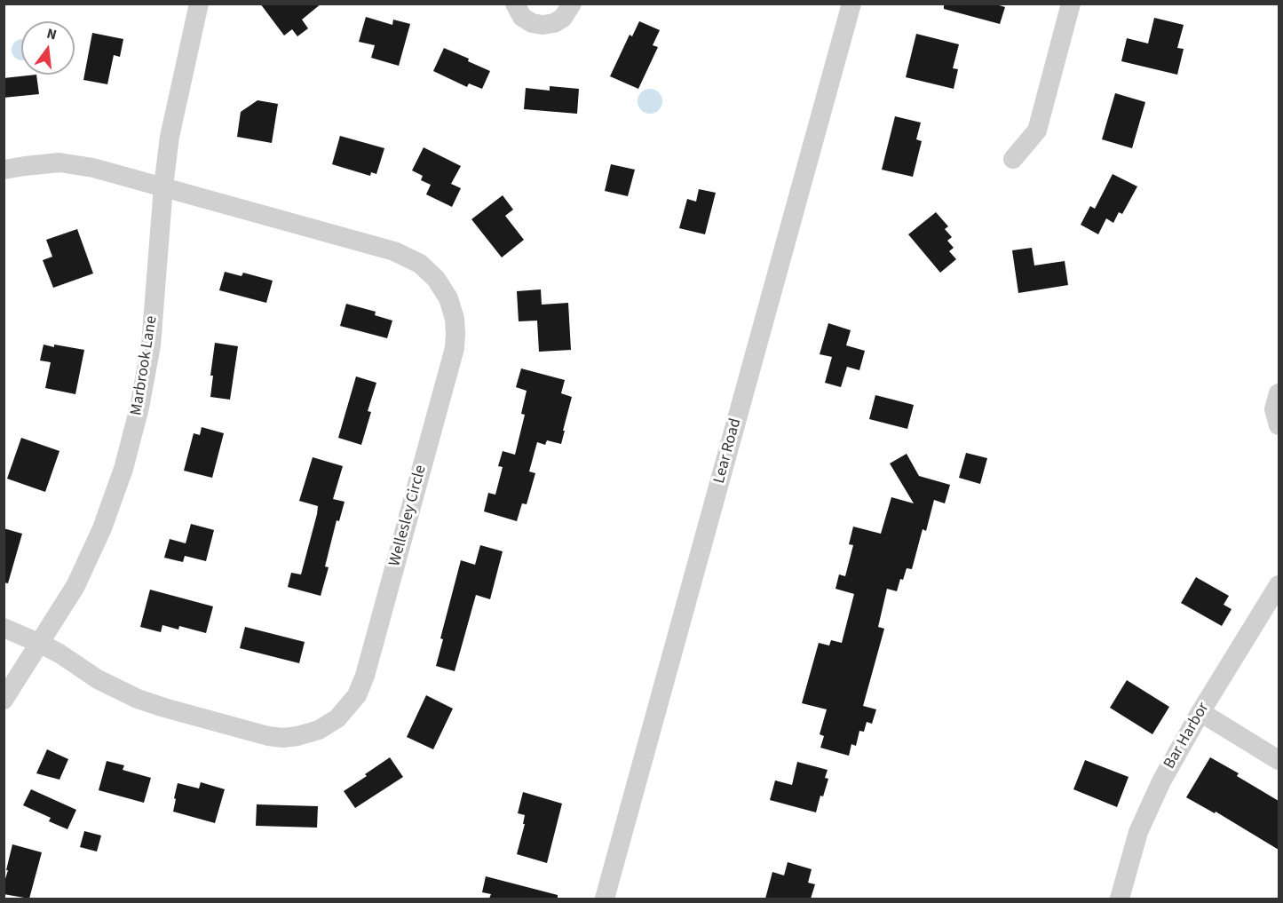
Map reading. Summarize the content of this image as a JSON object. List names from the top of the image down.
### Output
{
  "streets": {
    "street": [
      "Marbrook Lane",
      "Lear Road",
      "Wellesley Circle",
      "Bar Harbor"
    ]
  },
  "crossings": [
    ["Marbrook Lane", "Wellesley Circle"]
  ],
  "north": "top"
}
